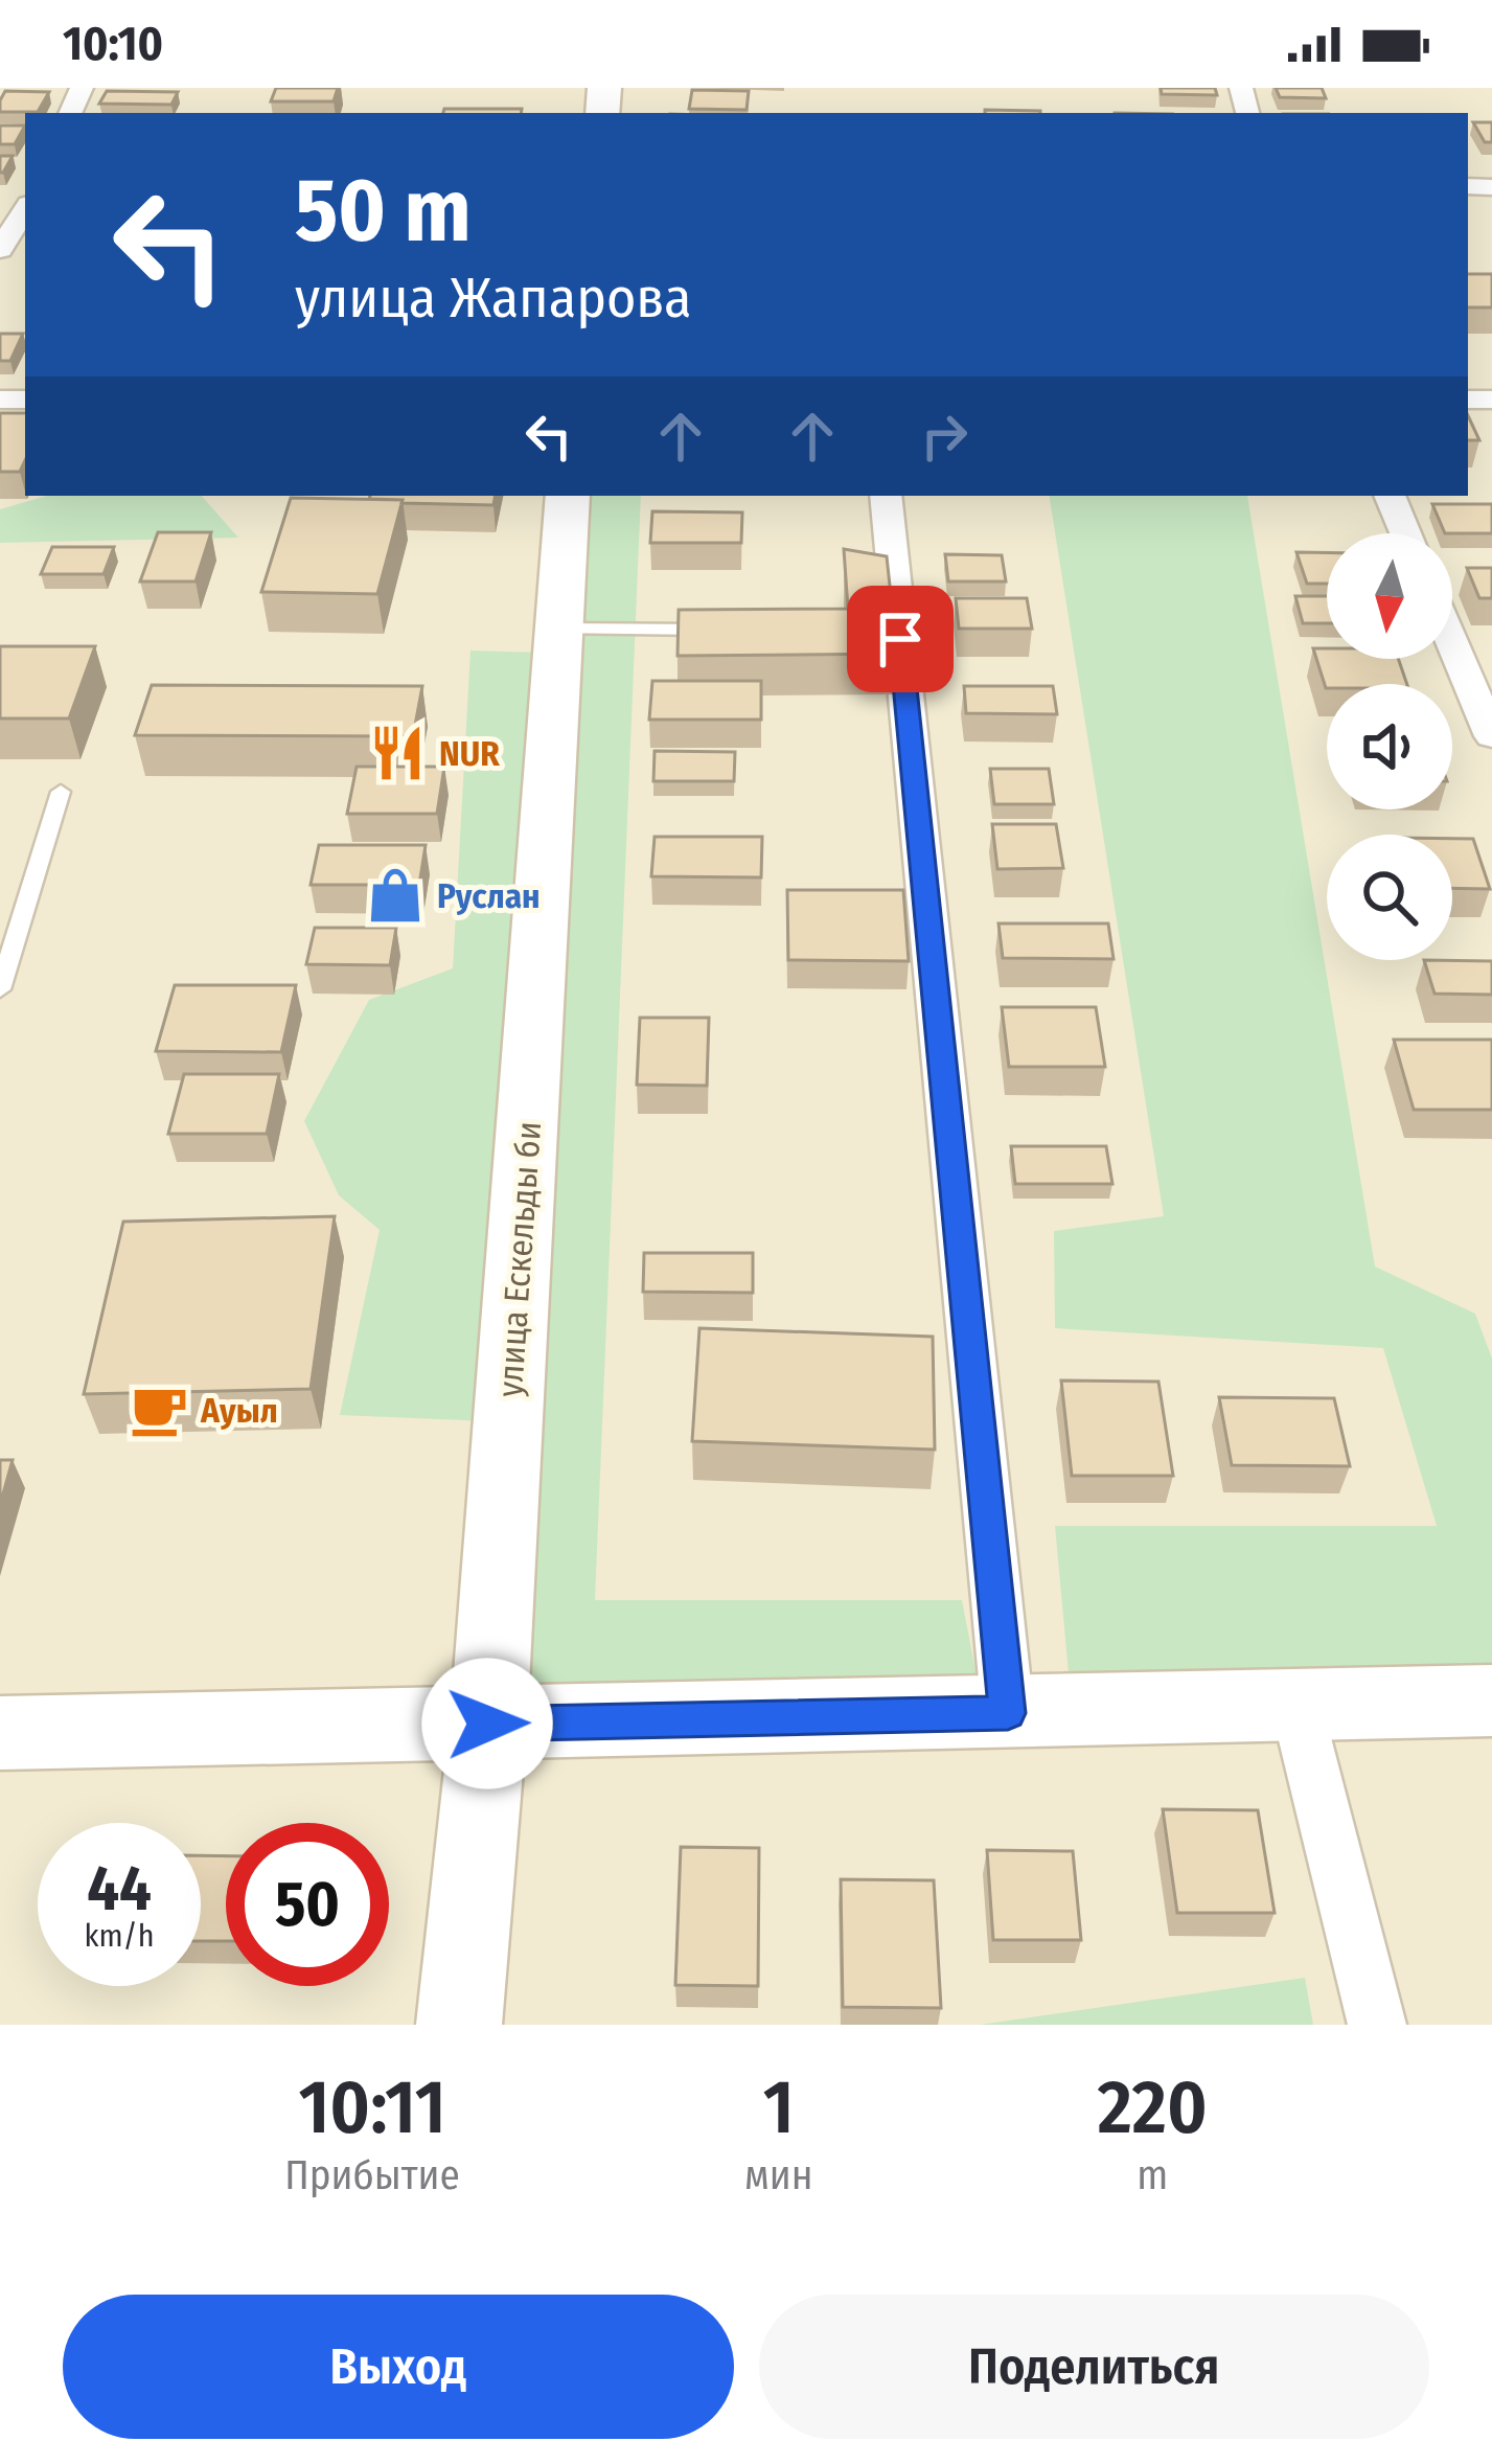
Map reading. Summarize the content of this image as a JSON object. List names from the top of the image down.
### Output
{
  "streets": {
    "street": ["улица Ескельды би"]
  },
  "places": {
    "restaurant": ["NUR"],
    "shop": ["Руслан"],
    "cafe": ["Ауыл"]
  },
  "north": "bottom",
  "page": {
    "status": "10:10",
    "turn": ["50 m", "улица Жапарова"],
    "speed": "44 km/h",
    "limit": "50",
    "eta": [
      "10:11",
      "Прибытие",
      "1",
      "мин",
      "220",
      "m"
    ],
    "buttons": ["Выход", "Поделиться"]
  }
}
